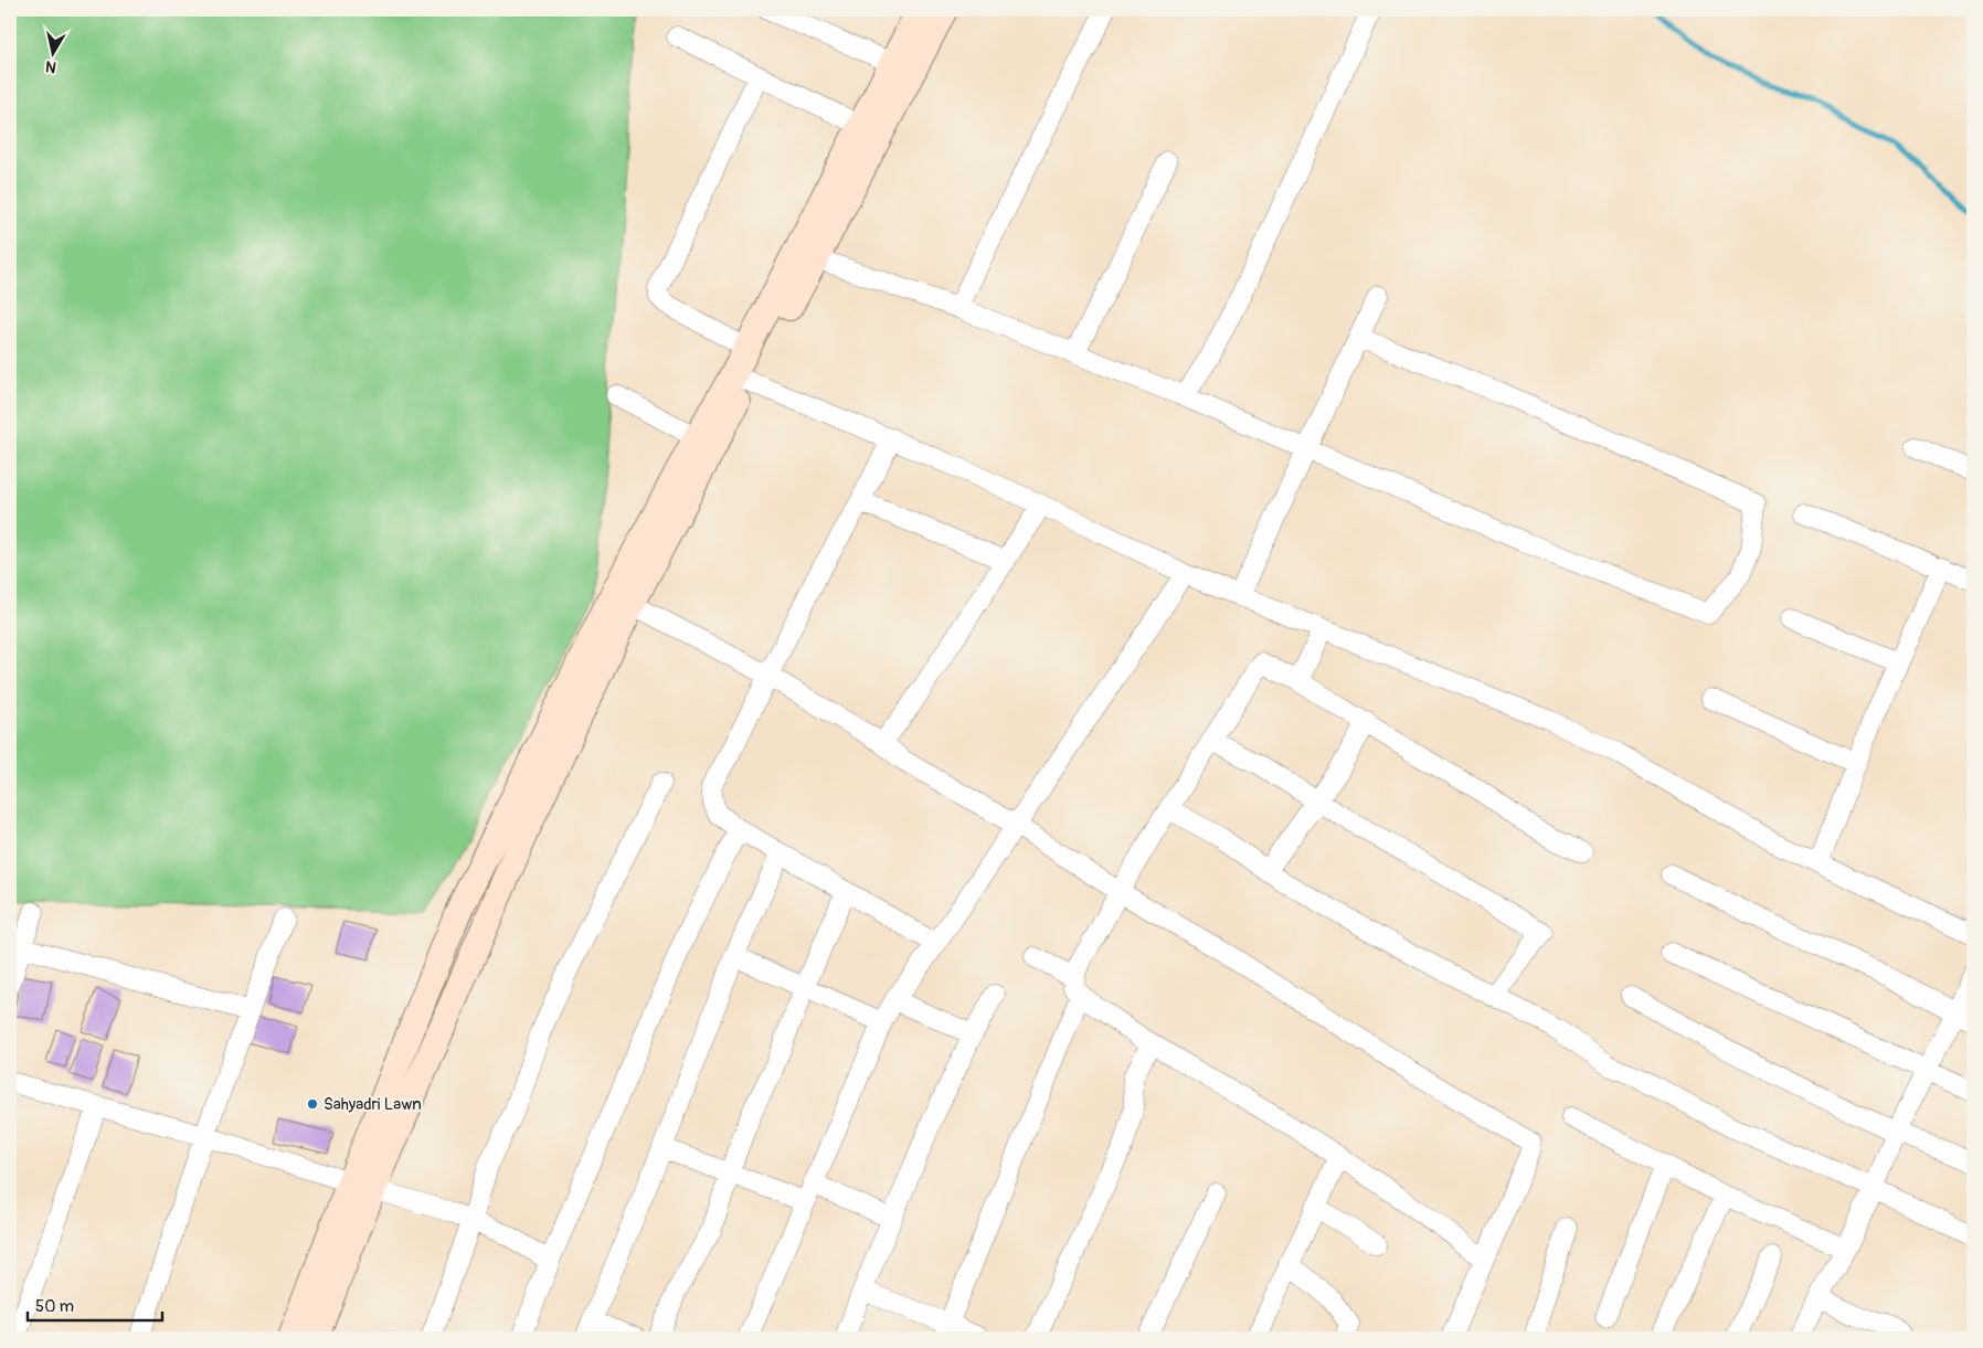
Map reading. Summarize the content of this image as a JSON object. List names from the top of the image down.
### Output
{
  "places": ["Sahyadri Lawn"],
  "scale_bar": "50 m",
  "north": "bottom"
}
